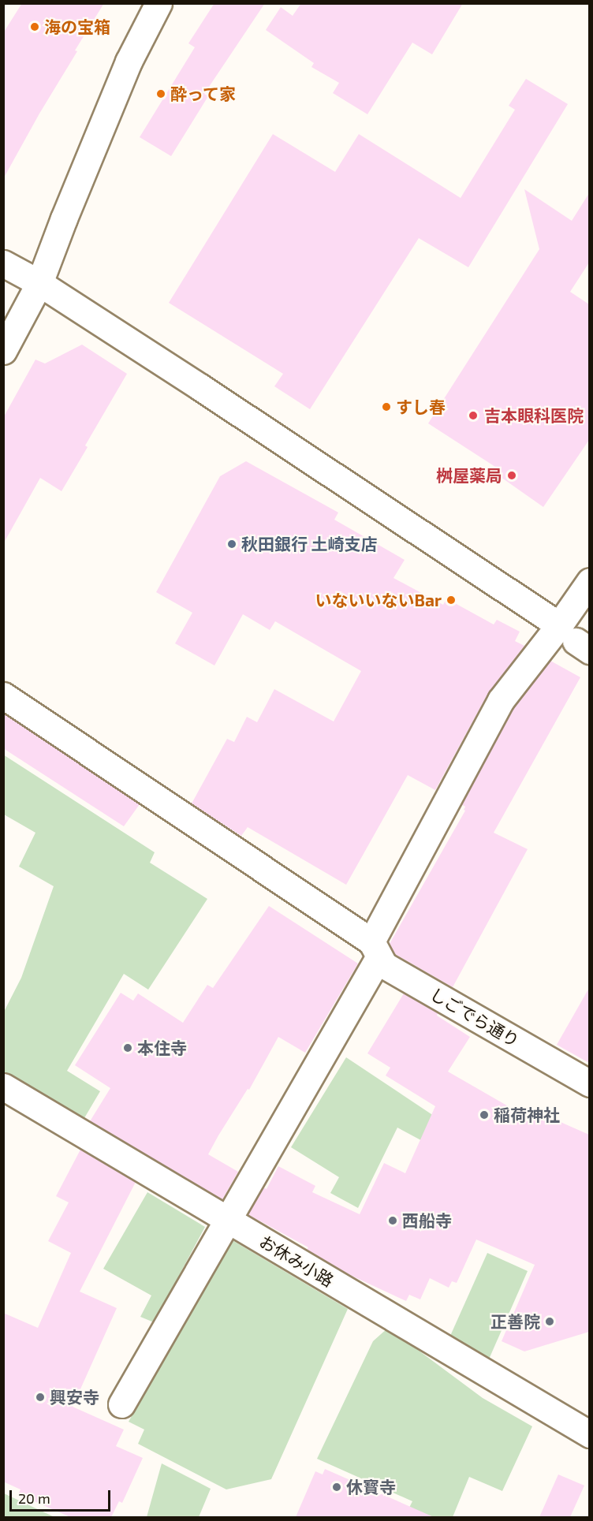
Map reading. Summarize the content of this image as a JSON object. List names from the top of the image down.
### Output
{
  "streets": {
    "street": ["しごでら通り", "お休み小路"]
  },
  "places": [
    "海の宝箱",
    "酔って家",
    "すし春",
    "吉本眼科医院",
    "桝屋薬局",
    "秋田銀行 土崎支店",
    "いないいないBar",
    "本住寺",
    "稲荷神社",
    "西船寺",
    "正善院",
    "興安寺",
    "休寳寺"
  ],
  "scale_bar": "20 m"
}
